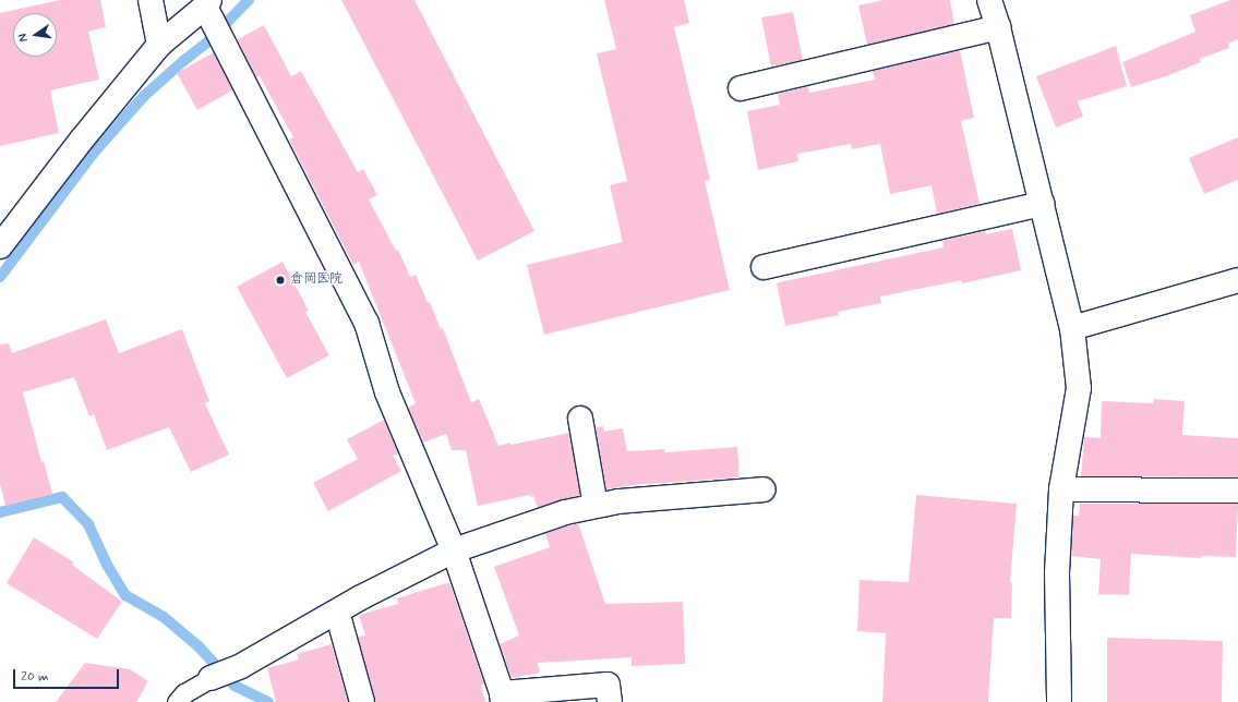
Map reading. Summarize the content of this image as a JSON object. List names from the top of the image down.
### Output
{
  "places": ["倉岡医院"],
  "scale_bar": "20 m",
  "north": "left"
}
